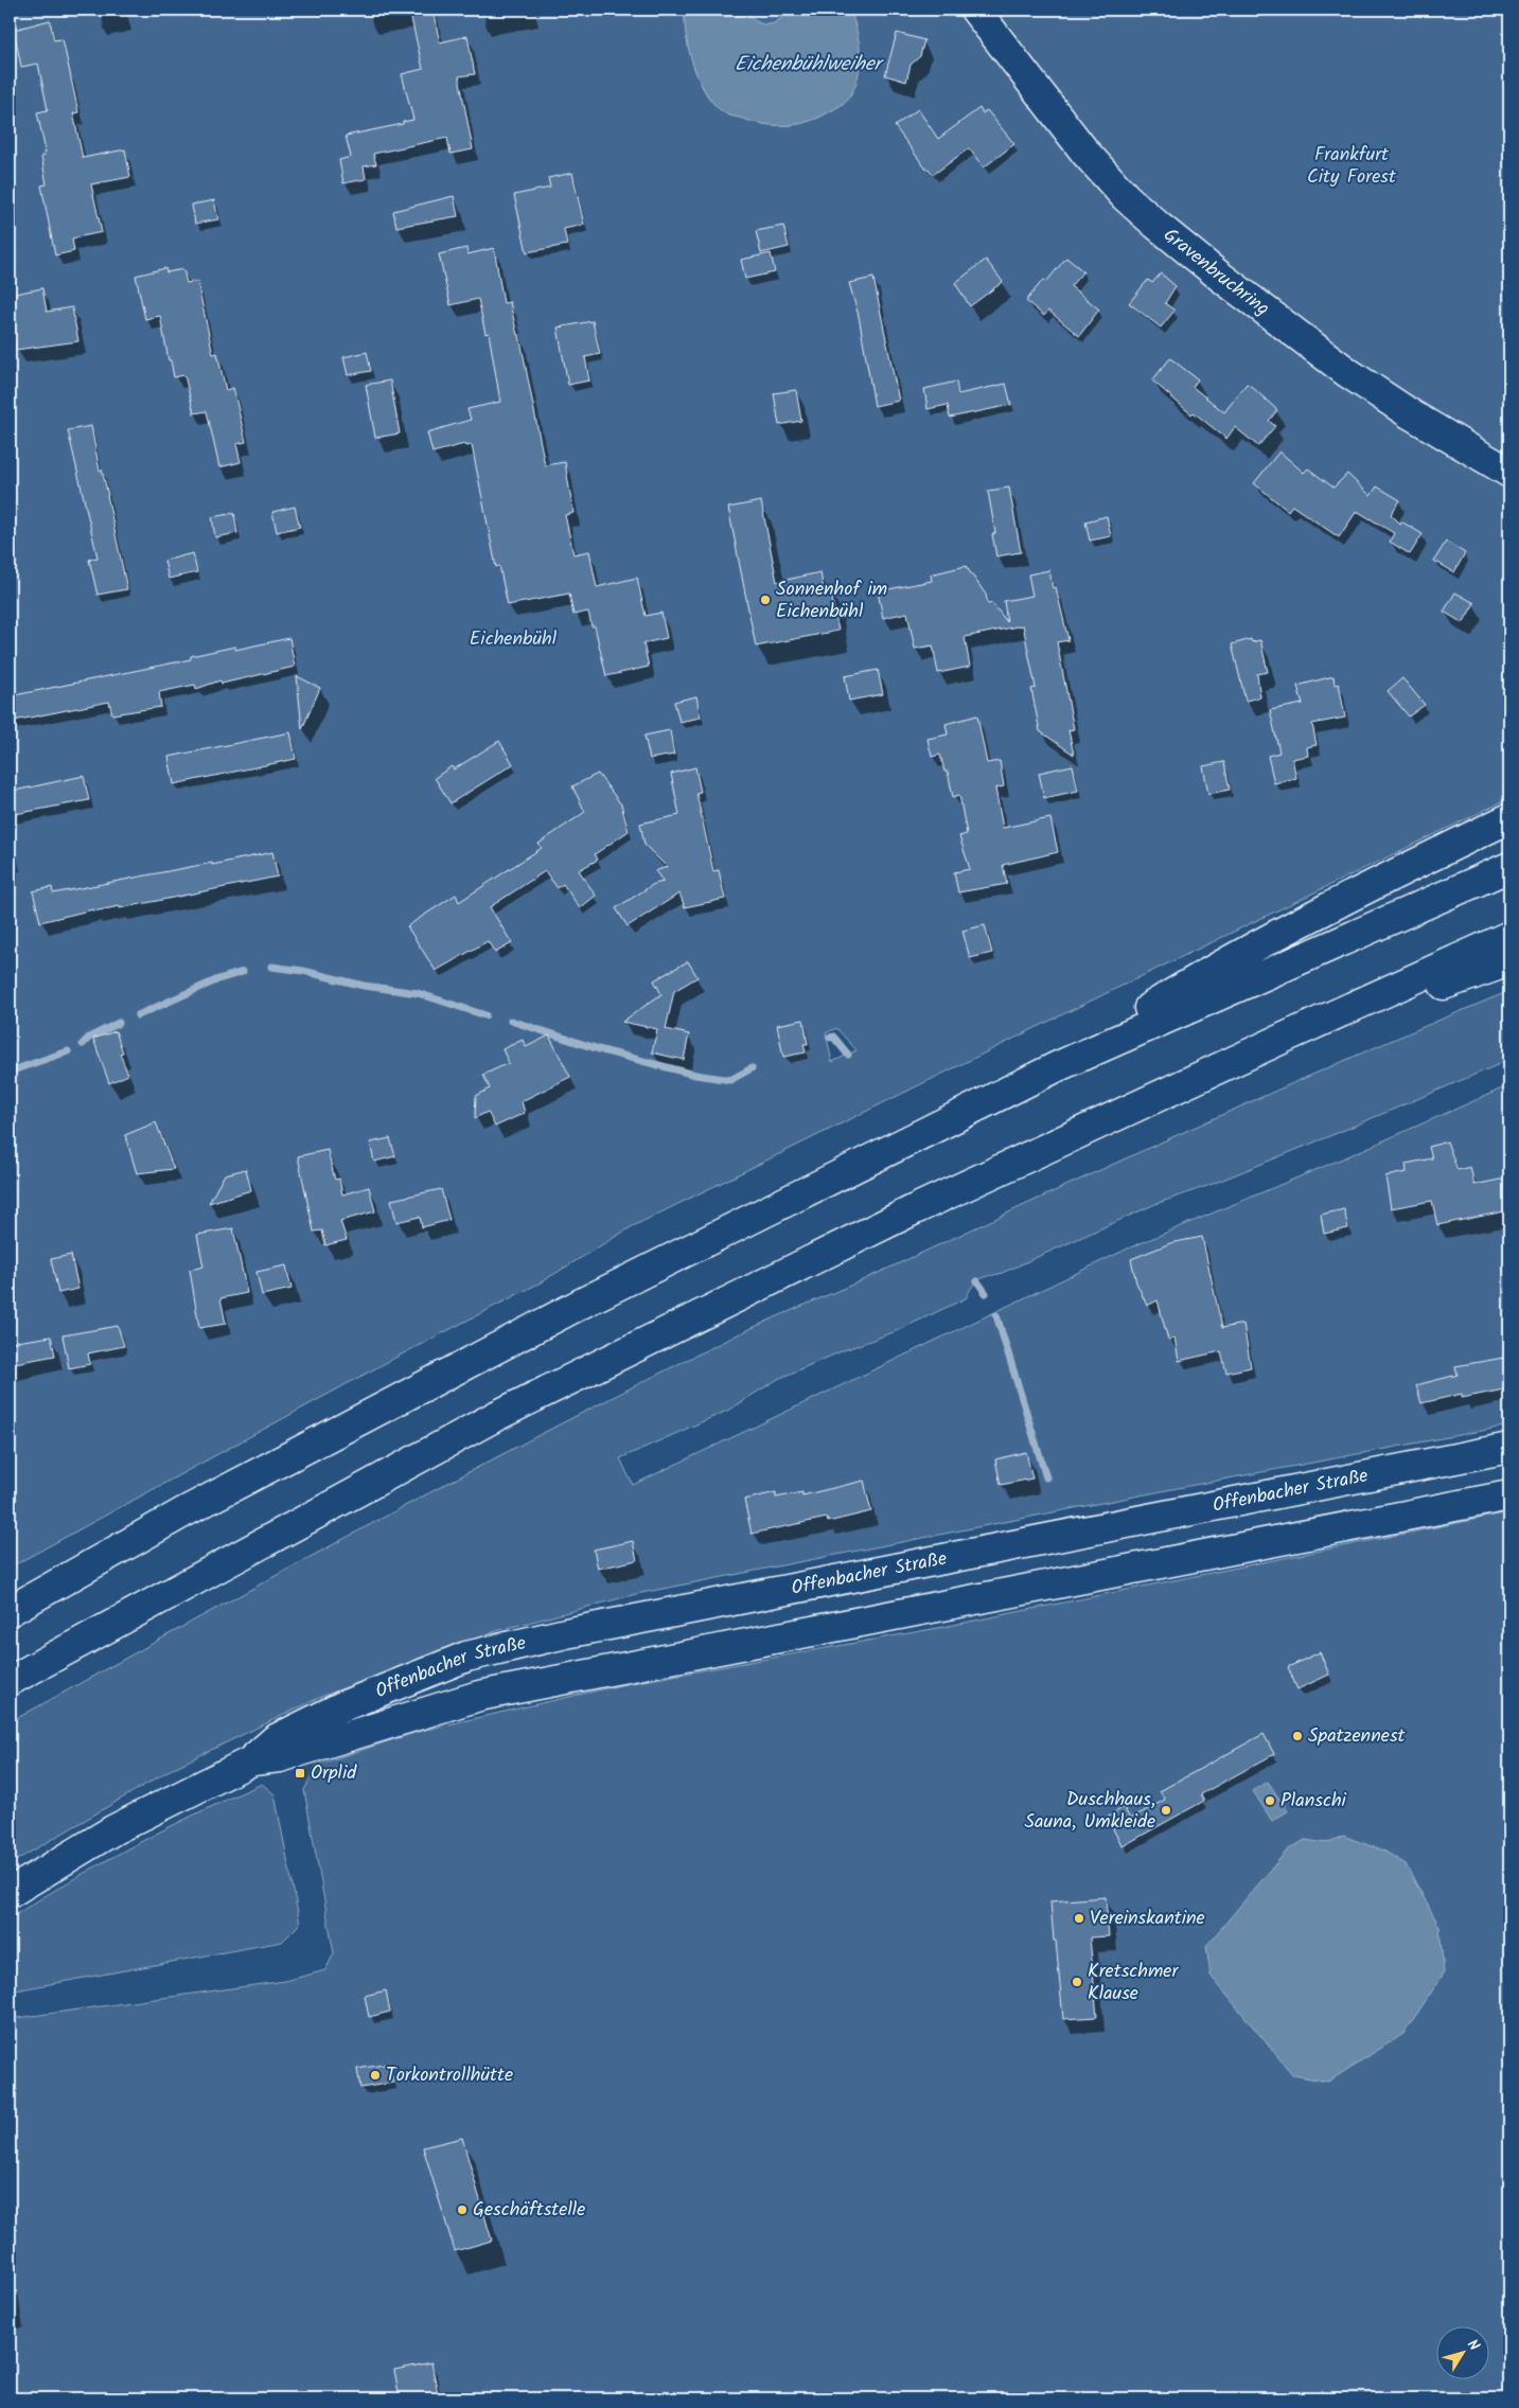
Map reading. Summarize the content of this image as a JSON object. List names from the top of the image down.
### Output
{
  "streets": {
    "main road": ["Gravenbruchring", "Offenbacher Straße"]
  },
  "water": ["Eichenbühlweiher"],
  "parks": ["Frankfurt City Forest", "Eichenbühl"],
  "places": {
    "other": [
      "Sonnenhof im Eichenbühl",
      "Spatzennest",
      "Planschi",
      "Duschhaus, Sauna, Umkleide",
      "Vereinskantine",
      "Kretschmer Klause",
      "Torkontrollhütte",
      "Geschäftstelle"
    ],
    "transit": ["Orplid"]
  },
  "north": "top right"
}
